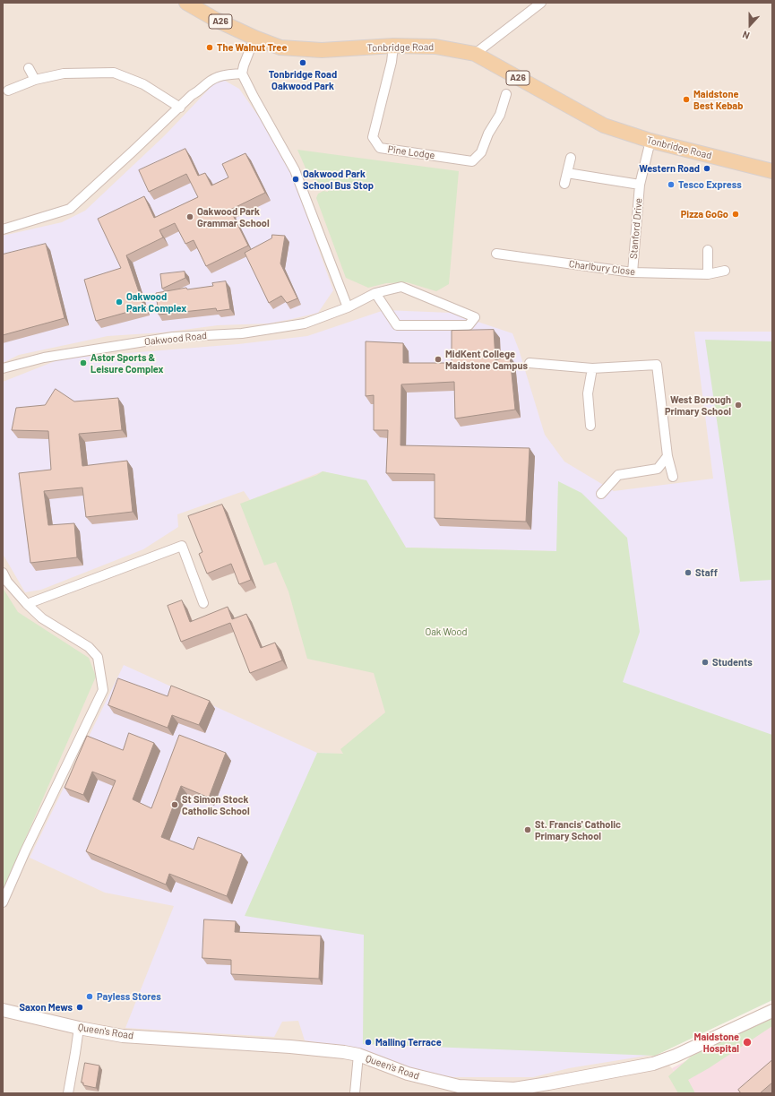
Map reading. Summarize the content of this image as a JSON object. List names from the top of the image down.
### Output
{
  "streets": {
    "main road": ["A26", "Tonbridge Road"],
    "street": [
      "Pine Lodge",
      "Stanford Drive",
      "Charlbury Close",
      "Oakwood Road",
      "Queen's Road"
    ]
  },
  "crossings": [
    ["Tonbridge Road", "Pine Lodge"],
    ["Tonbridge Road", "Stanford Drive"],
    ["Stanford Drive", "Charlbury Close"]
  ],
  "parks": ["Oak Wood"],
  "places": [
    "The Walnut Tree",
    "Tonbridge Road Oakwood Park",
    "Maidstone Best Kebab",
    "Western Road",
    "Oakwood Park School Bus Stop",
    "Tesco Express",
    "Pizza GoGo",
    "Oakwood Park Grammar School",
    "Oakwood Park Complex",
    "MidKent College Maidstone Campus",
    "Astor Sports & Leisure Complex",
    "West Borough Primary School",
    "Staff",
    "Students",
    "St Simon Stock Catholic School",
    "St. Francis' Catholic Primary School",
    "Payless Stores",
    "Saxon Mews",
    "Malling Terrace",
    "Maidstone Hospital"
  ],
  "north": "bottom"
}
